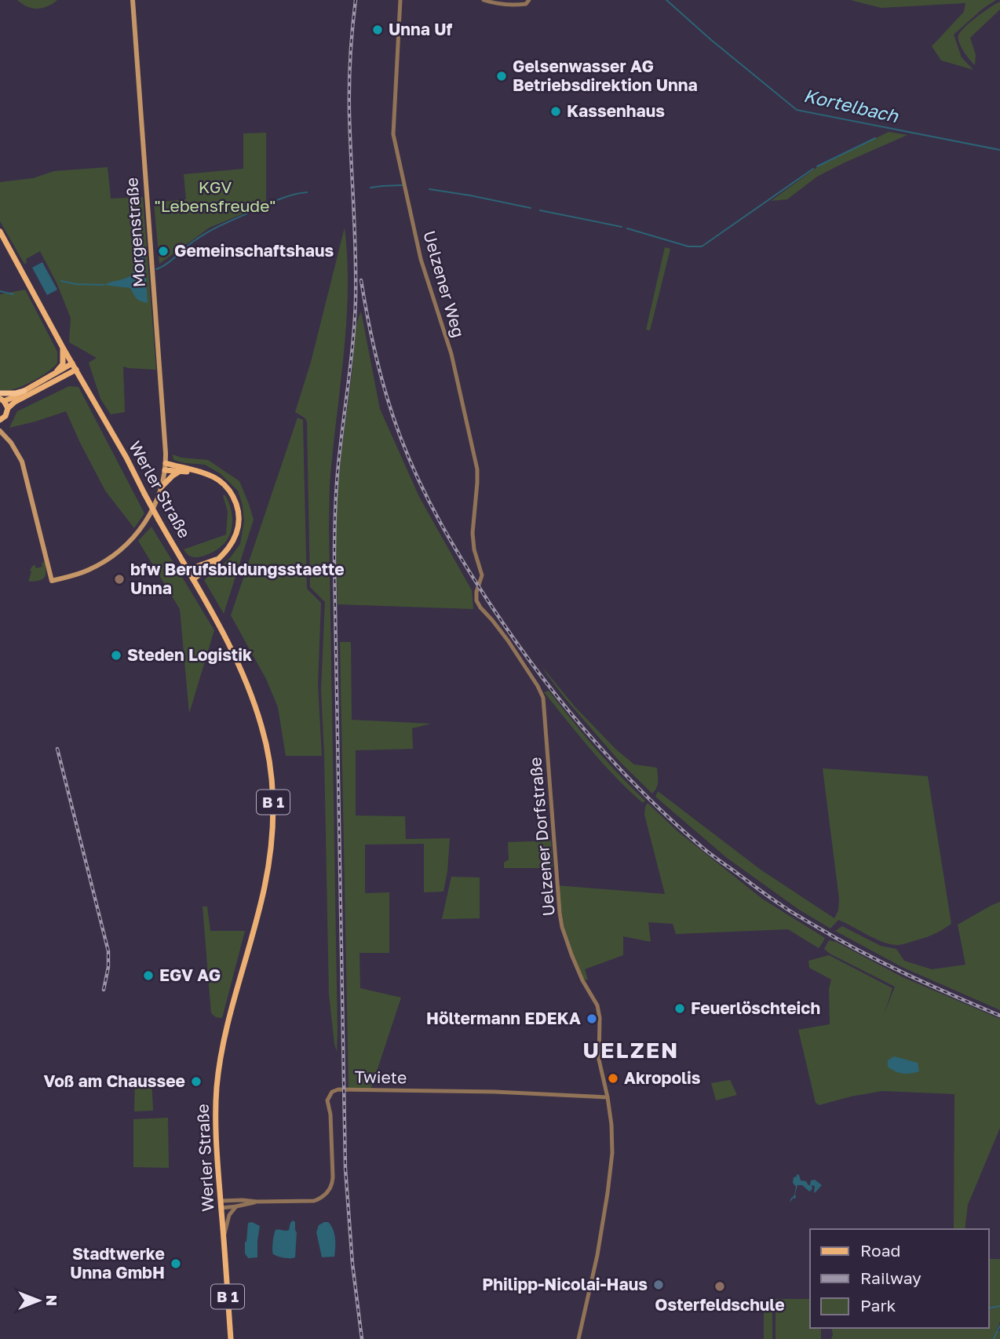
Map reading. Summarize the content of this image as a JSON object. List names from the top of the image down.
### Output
{
  "streets": {
    "main road": ["Morgenstraße", "Werler Straße", "B 1"],
    "street": ["Uelzener Weg", "Uelzener Dorfstraße", "Twiete"]
  },
  "crossings": [
    ["Uelzener Weg", "Uelzener Dorfstraße"],
    ["Werler Straße", "B 1"],
    ["Werler Straße", "Twiete"],
    ["Uelzener Dorfstraße", "Twiete"]
  ],
  "districts": ["UELZEN"],
  "water": ["Kortelbach"],
  "parks": ["KGV \"Lebensfreude\""],
  "places": [
    "Unna Uf",
    "Gelsenwasser AG Betriebsdirektion Unna",
    "Kassenhaus",
    "Gemeinschaftshaus",
    "bfw Berufsbildungsstaette Unna",
    "Steden Logistik",
    "EGV AG",
    "Feuerlöschteich",
    "Höltermann EDEKA",
    "Akropolis",
    "Voß am Chaussee",
    "Stadtwerke Unna GmbH",
    "Philipp-Nicolai-Haus",
    "Osterfeldschule"
  ],
  "legend": ["Road", "Railway", "Park"],
  "north": "right"
}
